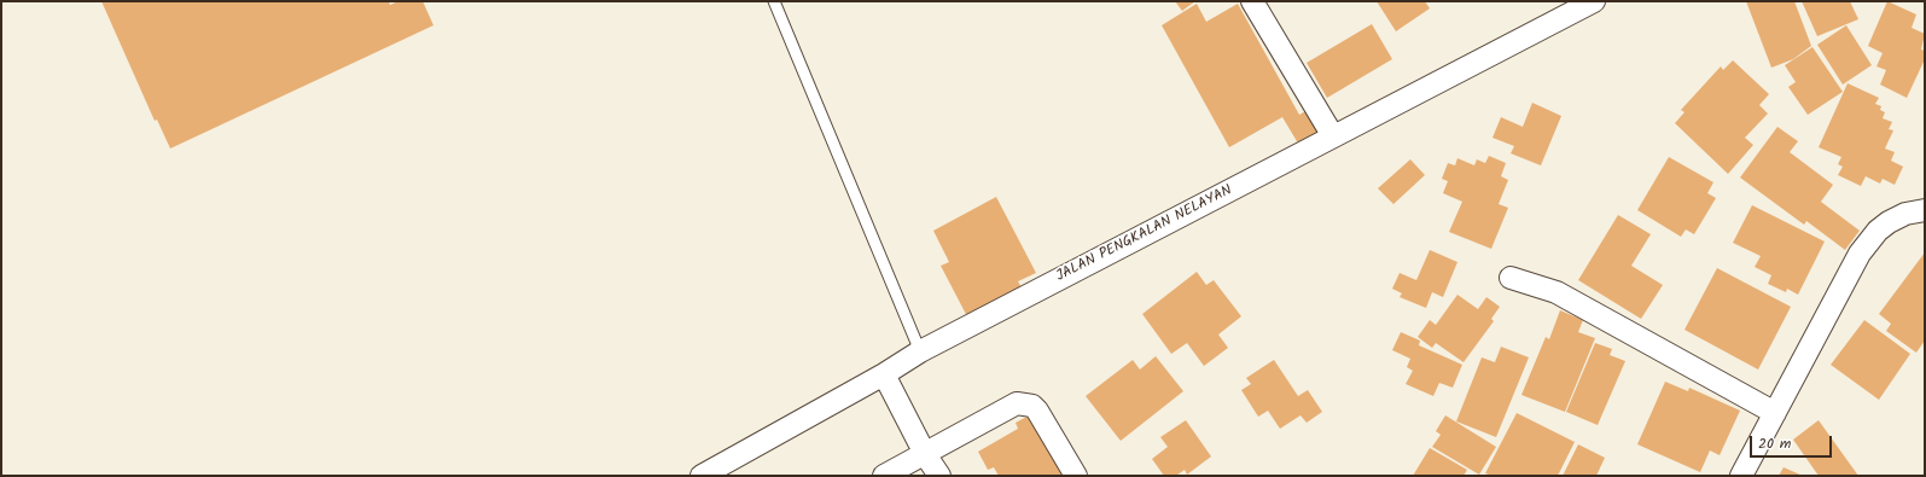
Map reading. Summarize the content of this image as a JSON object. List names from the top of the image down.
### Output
{
  "streets": {
    "street": ["JALAN PENGKALAN NELAYAN"]
  },
  "scale_bar": "20 m"
}
